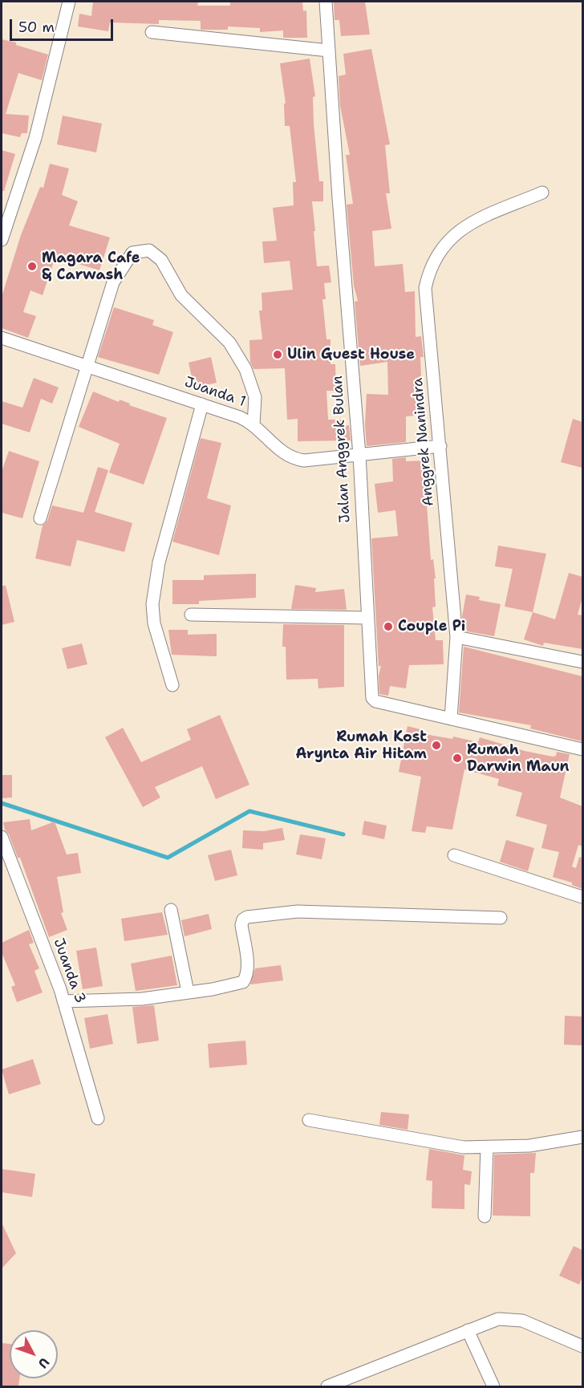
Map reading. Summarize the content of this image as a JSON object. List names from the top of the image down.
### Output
{
  "streets": {
    "street": [
      "Juanda 1",
      "Anggrek Nanindra",
      "Jalan Anggrek Bulan",
      "Juanda 3"
    ]
  },
  "crossings": [
    ["Juanda 1", "Anggrek Nanindra"],
    ["Juanda 1", "Jalan Anggrek Bulan"],
    ["Anggrek Nanindra", "Jalan Anggrek Bulan"]
  ],
  "places": [
    "Magara Cafe & Carwash",
    "Ulin Guest House",
    "Couple Pi",
    "Rumah Kost Arynta Air Hitam",
    "Rumah Darwin Maun"
  ],
  "scale_bar": "50 m",
  "north": "bottom right"
}
